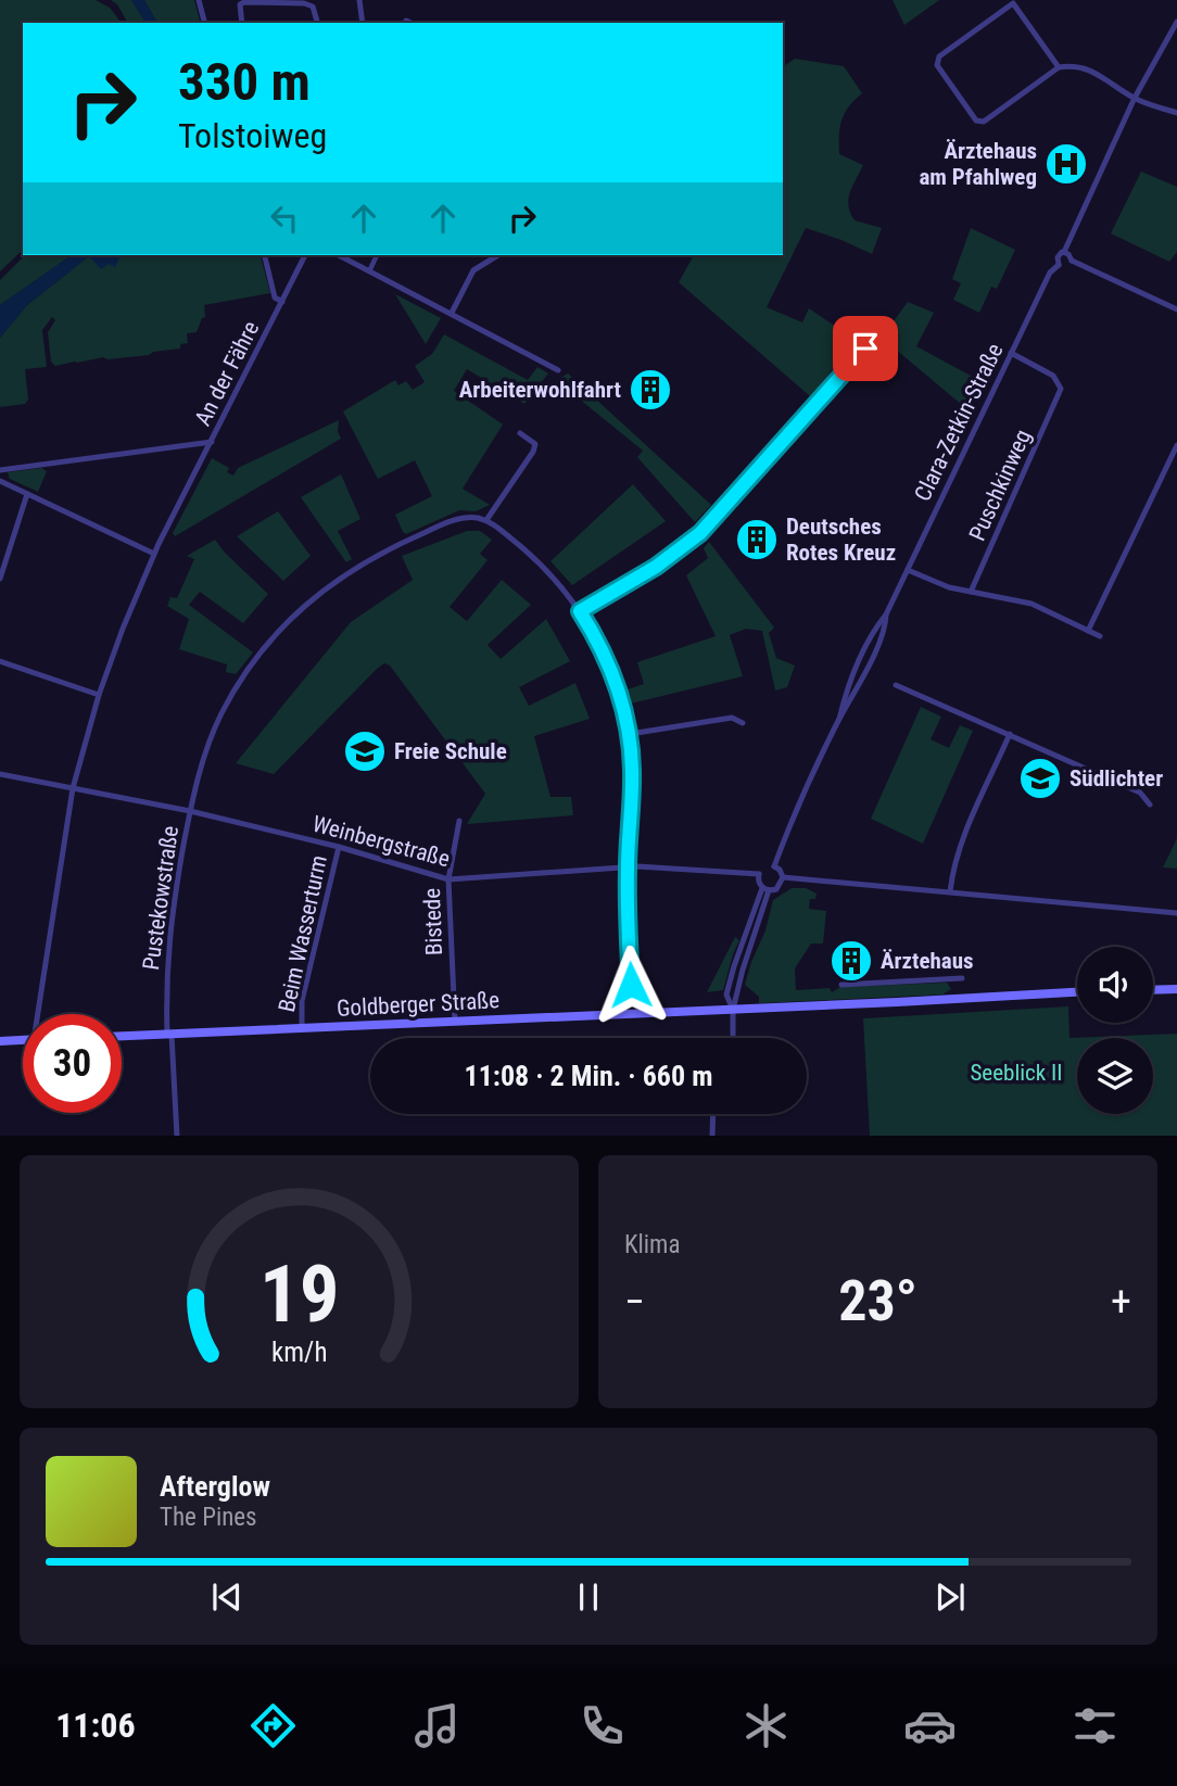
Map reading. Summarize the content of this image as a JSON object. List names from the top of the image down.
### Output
{
  "streets": {
    "main road": ["Goldberger Straße"],
    "street": [
      "An der Fähre",
      "Clara-Zetkin-Straße",
      "Puschkinweg",
      "Weinbergstraße",
      "Pustekowstraße",
      "Bistede",
      "Beim Wasserturm"
    ]
  },
  "crossings": [
    ["Clara-Zetkin-Straße", "Puschkinweg"],
    ["Clara-Zetkin-Straße", "Weinbergstraße"],
    ["Weinbergstraße", "Pustekowstraße"],
    ["Weinbergstraße", "Bistede"],
    ["Weinbergstraße", "Beim Wasserturm"],
    ["Pustekowstraße", "Goldberger Straße"],
    ["Bistede", "Goldberger Straße"],
    ["Beim Wasserturm", "Goldberger Straße"]
  ],
  "parks": ["Seeblick II"],
  "places": {
    "hospital": ["Ärztehaus am Pfahlweg"],
    "building": ["Arbeiterwohlfahrt", "Deutsches Rotes Kreuz", "Ärztehaus"],
    "school or university": ["Freie Schule", "Südlichter"]
  },
  "page": {
    "turn": ["330 m", "Tolstoiweg"],
    "limit": "30",
    "trip": "11:08 · 2 Min. · 660 m",
    "tile": "Klima",
    "heat": ["−", "23°", "+"],
    "song": ["Afterglow", "The Pines"],
    "tabs": "11:06",
    "gauge": ["19", "km/h"]
  }
}
